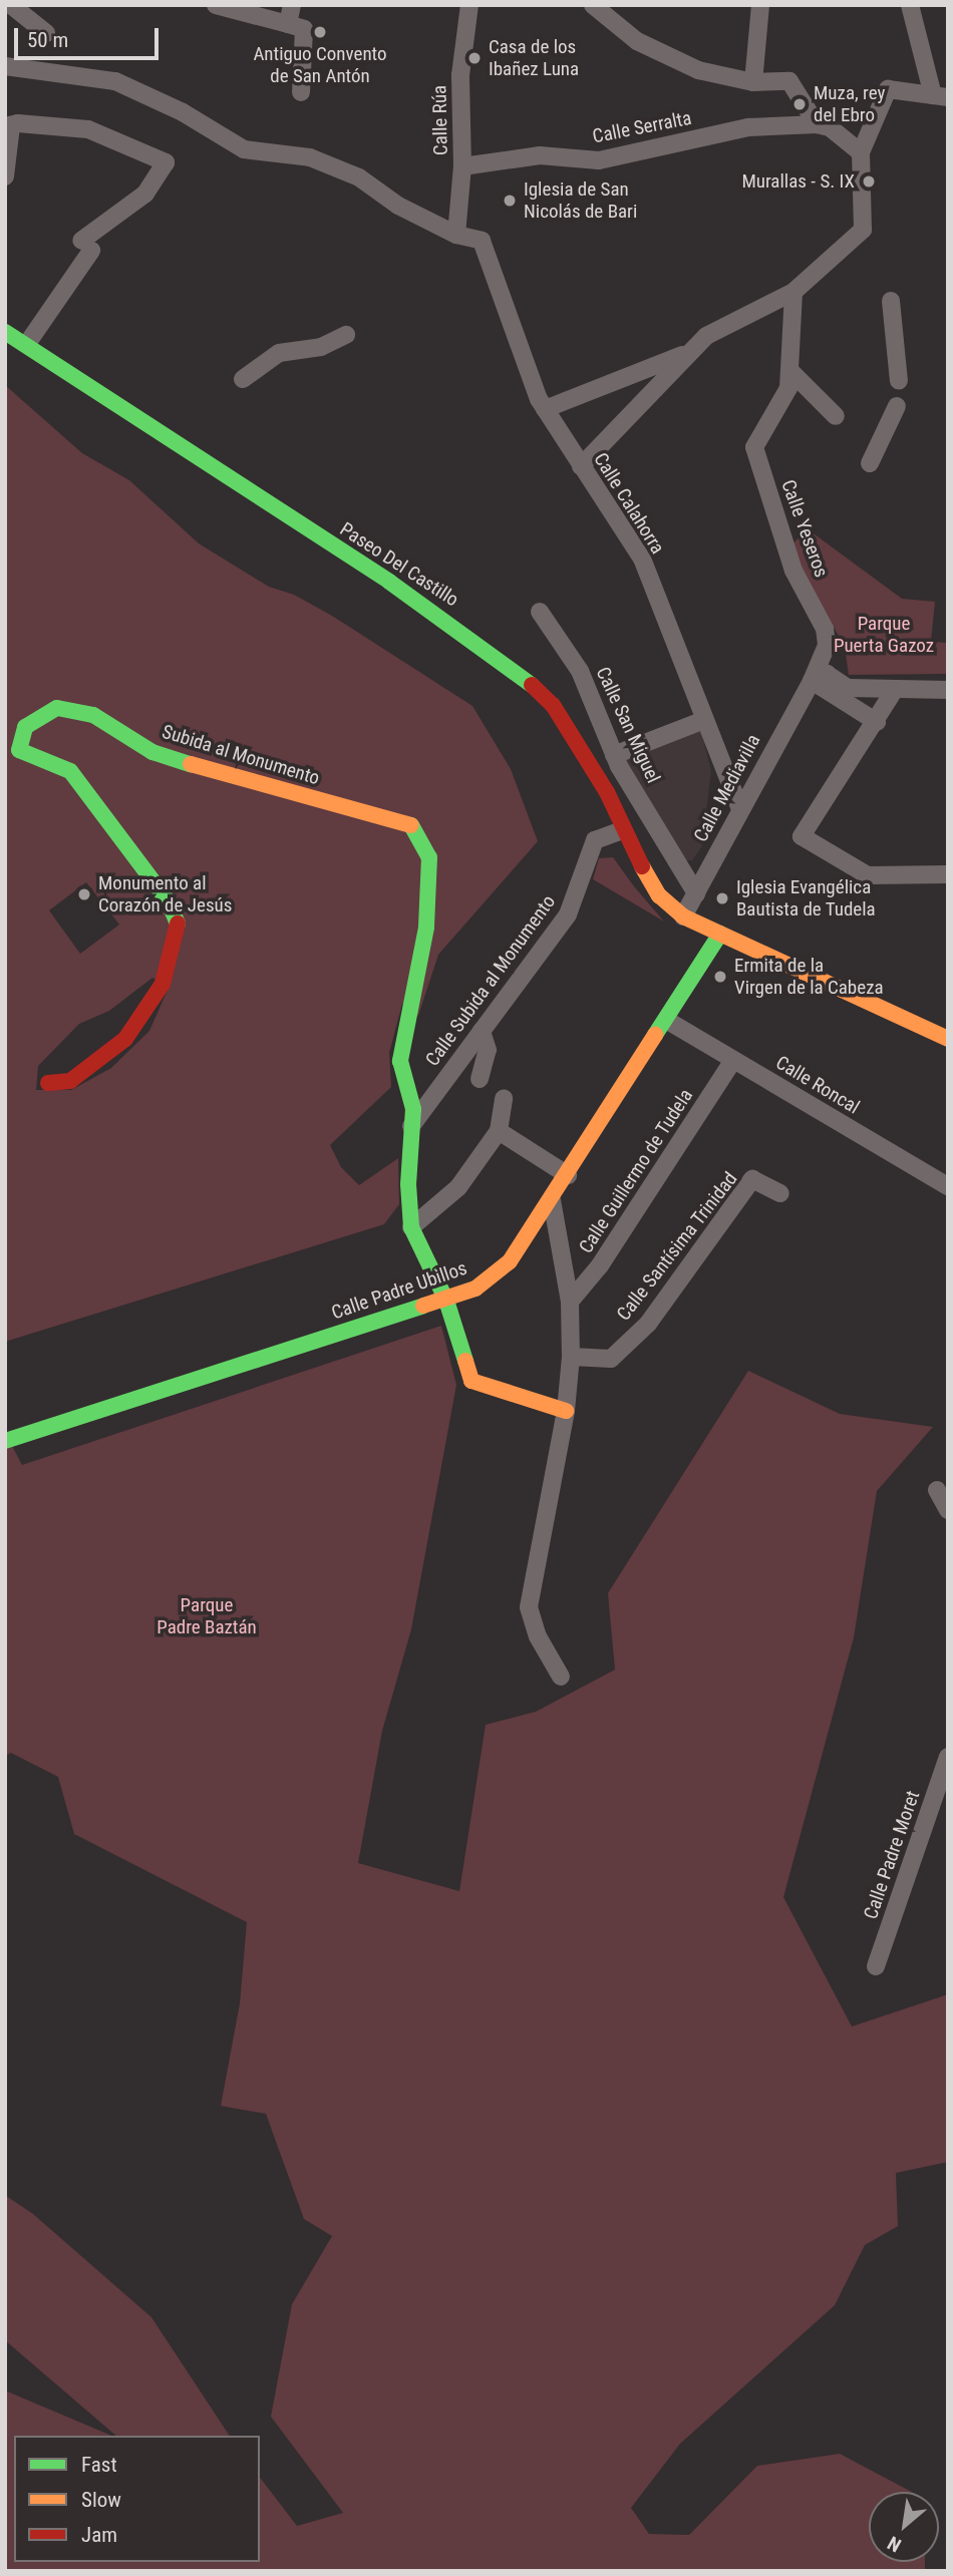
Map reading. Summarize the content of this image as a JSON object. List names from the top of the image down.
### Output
{
  "streets": {
    "street": [
      "Calle Rúa",
      "Calle Serralta",
      "Calle Calahorra",
      "Calle Yeseros",
      "Paseo Del Castillo",
      "Calle San Miguel",
      "Subida al Monumento",
      "Calle Mediavilla",
      "Calle Subida al Monumento",
      "Calle Roncal",
      "Calle Guillermo de Tudela",
      "Calle Santísima Trinidad",
      "Calle Padre Ubillos",
      "Calle Padre Moret"
    ]
  },
  "crossings": [
    ["Calle Rúa", "Calle Serralta"],
    ["Calle Rúa", "Calle Calahorra"],
    ["Calle Calahorra", "Calle Mediavilla"],
    ["Calle Yeseros", "Calle Mediavilla"],
    ["Paseo Del Castillo", "Calle Mediavilla"],
    ["Paseo Del Castillo", "Calle Subida al Monumento"],
    ["Paseo Del Castillo", "Calle Padre Ubillos"],
    ["Calle San Miguel", "Calle Mediavilla"],
    ["Subida al Monumento", "Calle Subida al Monumento"],
    ["Subida al Monumento", "Calle Padre Ubillos"],
    ["Calle Roncal", "Calle Guillermo de Tudela"],
    ["Calle Roncal", "Calle Padre Ubillos"],
    ["Calle Guillermo de Tudela", "Calle Santísima Trinidad"],
    ["Calle Guillermo de Tudela", "Calle Padre Ubillos"]
  ],
  "parks": ["Parque Puerta Gazoz", "Parque Padre Baztán"],
  "places": [
    "Antiguo Convento de San Antón",
    "Casa de los Ibañez Luna",
    "Muza, rey del Ebro",
    "Murallas - S. IX",
    "Iglesia de San Nicolás de Bari",
    "Monumento al Corazón de Jesús",
    "Iglesia Evangélica Bautista de Tudela",
    "Ermita de la Virgen de la Cabeza"
  ],
  "legend": ["Fast", "Slow", "Jam"],
  "scale_bar": "50 m",
  "north": "bottom left"
}
